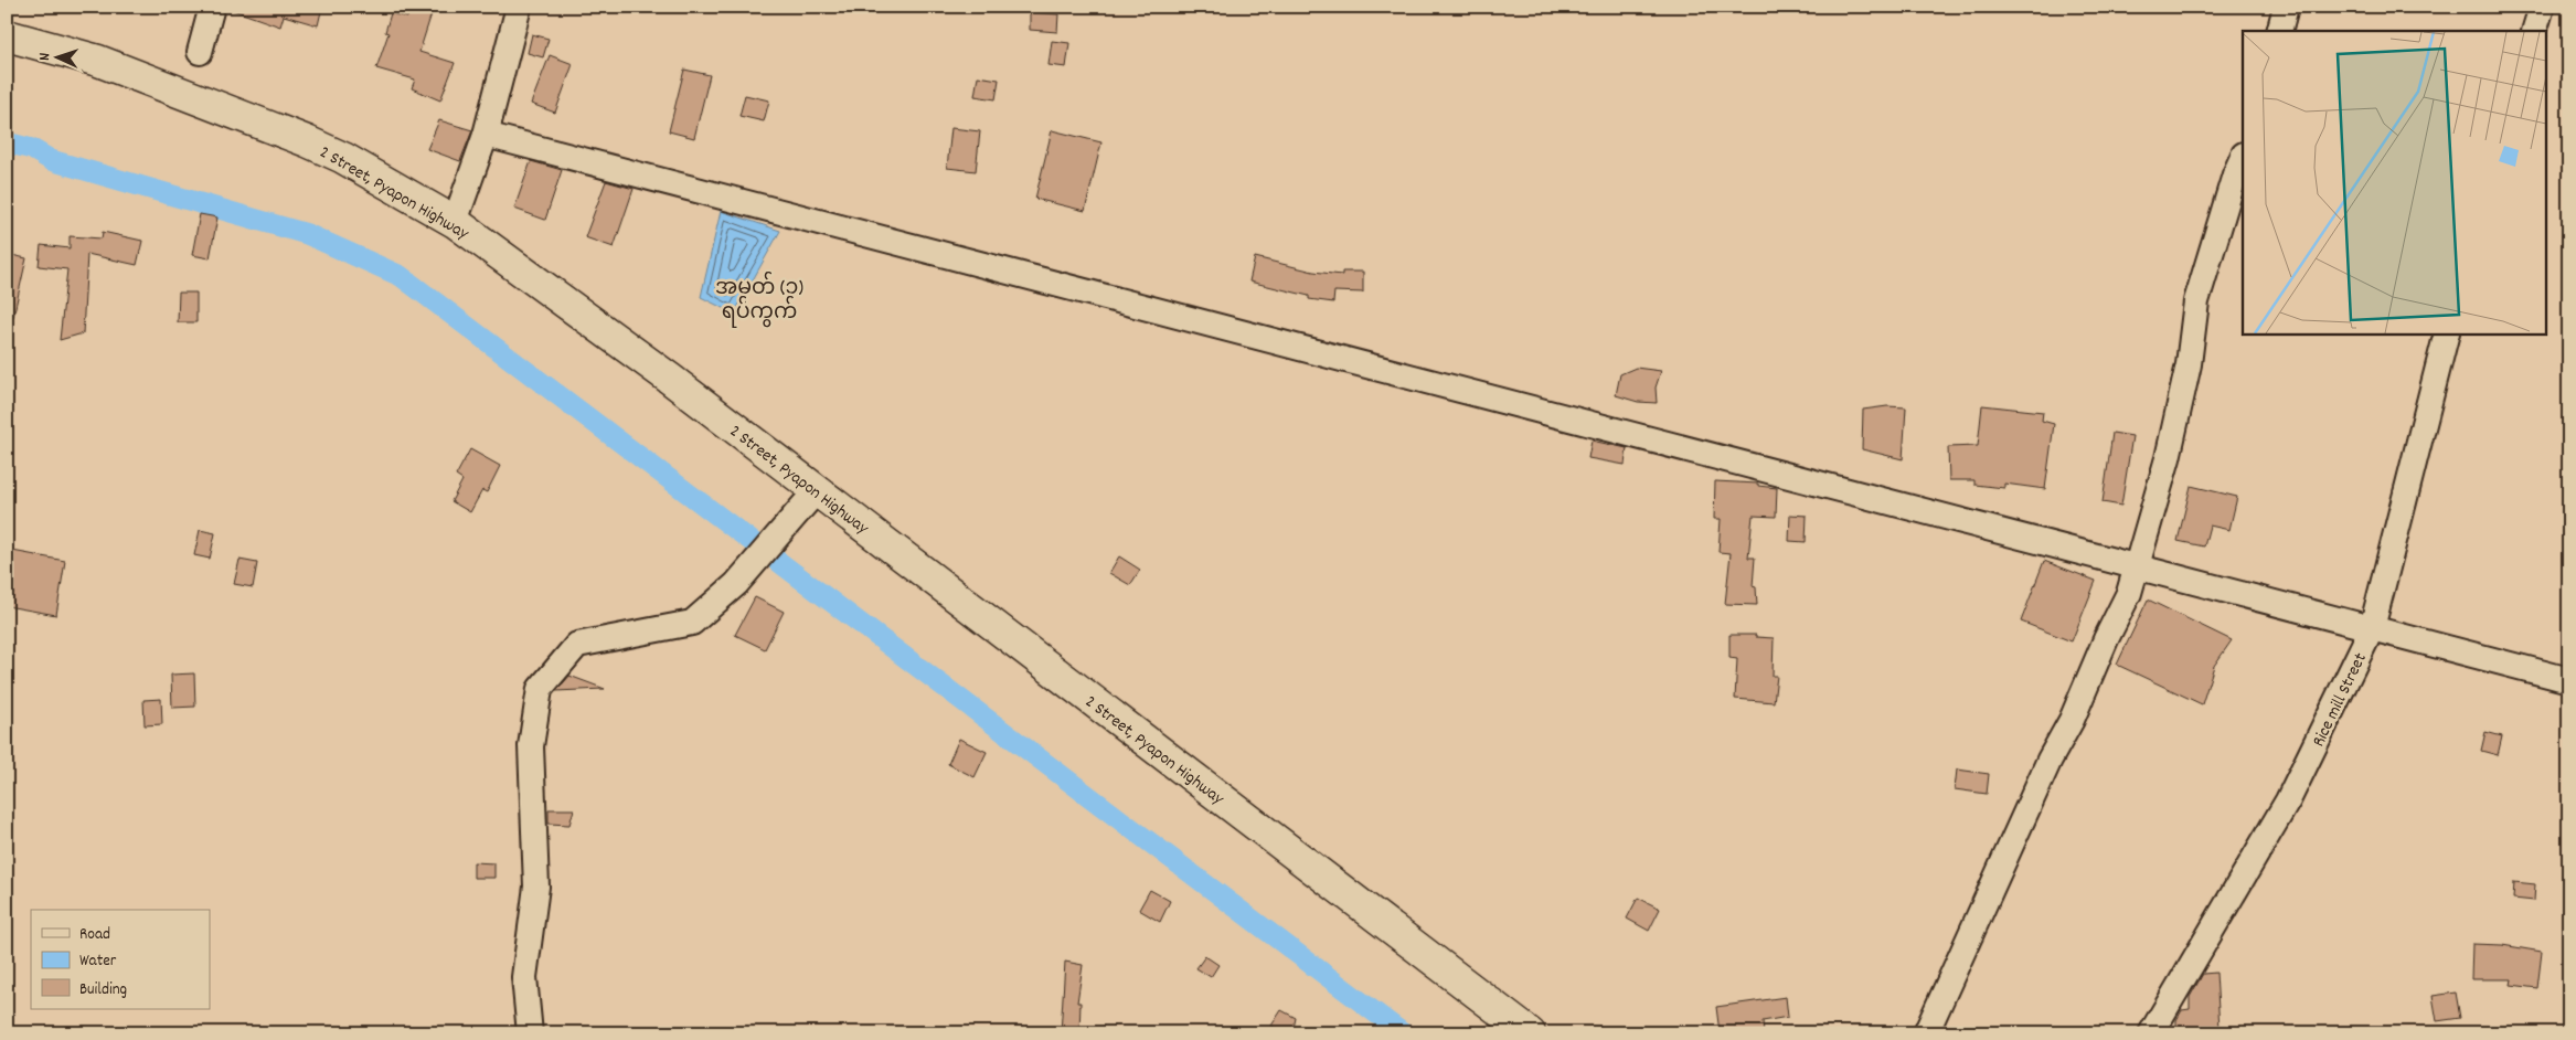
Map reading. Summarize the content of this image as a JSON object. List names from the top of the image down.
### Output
{
  "streets": {
    "main road": ["2 Street, Pyapon Highway"],
    "street": ["Rice mill Street"]
  },
  "districts": ["အမှတ် (၁) ရပ်ကွက်"],
  "legend": ["Road", "Water", "Building"],
  "north": "left"
}
